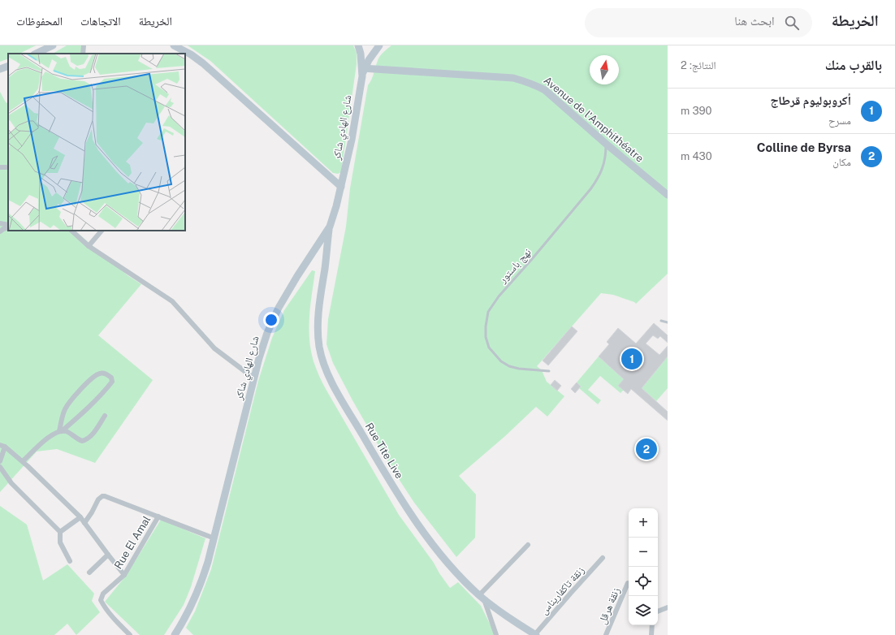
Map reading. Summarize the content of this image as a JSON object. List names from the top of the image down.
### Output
{
  "streets": {
    "street": [
      "Avenue de l'Amphithéatre",
      "شارع الهادي شاكر",
      "Rue Tite Live",
      "Rue El Amal",
      "زنقة تاكفاريناس",
      "زنقة هرقل"
    ],
    "lane": ["نهج باستور"]
  },
  "crossings": [
    ["Avenue de l'Amphithéatre", "شارع الهادي شاكر"],
    ["Avenue de l'Amphithéatre", "نهج باستور"],
    ["شارع الهادي شاكر", "Rue Tite Live"],
    ["Rue Tite Live", "زنقة تاكفاريناس"]
  ],
  "north": "top",
  "page": {
    "header": "الخريطة",
    "search": "ابحث هنا",
    "nav": ["الخريطة", "الاتجاهات", "المحفوظات"],
    "heading": ["بالقرب منك", "النتائج: 2"],
    "list": [
      {
        "mark": "1",
        "name": "أكروبوليوم قرطاج",
        "note": "مسرح",
        "value": "390 m"
      },
      {
        "mark": "2",
        "name": "Colline de Byrsa",
        "note": "مكان",
        "value": "430 m"
      }
    ],
    "pins": ["1", "2"],
    "map_buttons": ["+", "−"]
  }
}
